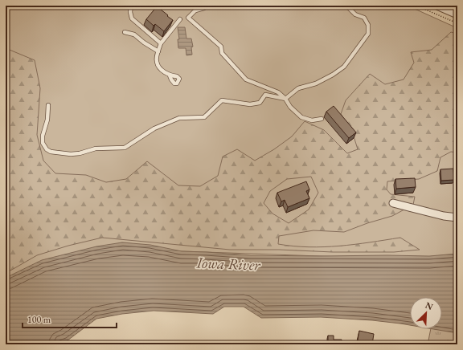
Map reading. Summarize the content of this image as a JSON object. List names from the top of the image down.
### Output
{
  "water": ["Iowa River"],
  "scale_bar": "100 m",
  "north": "top right"
}
